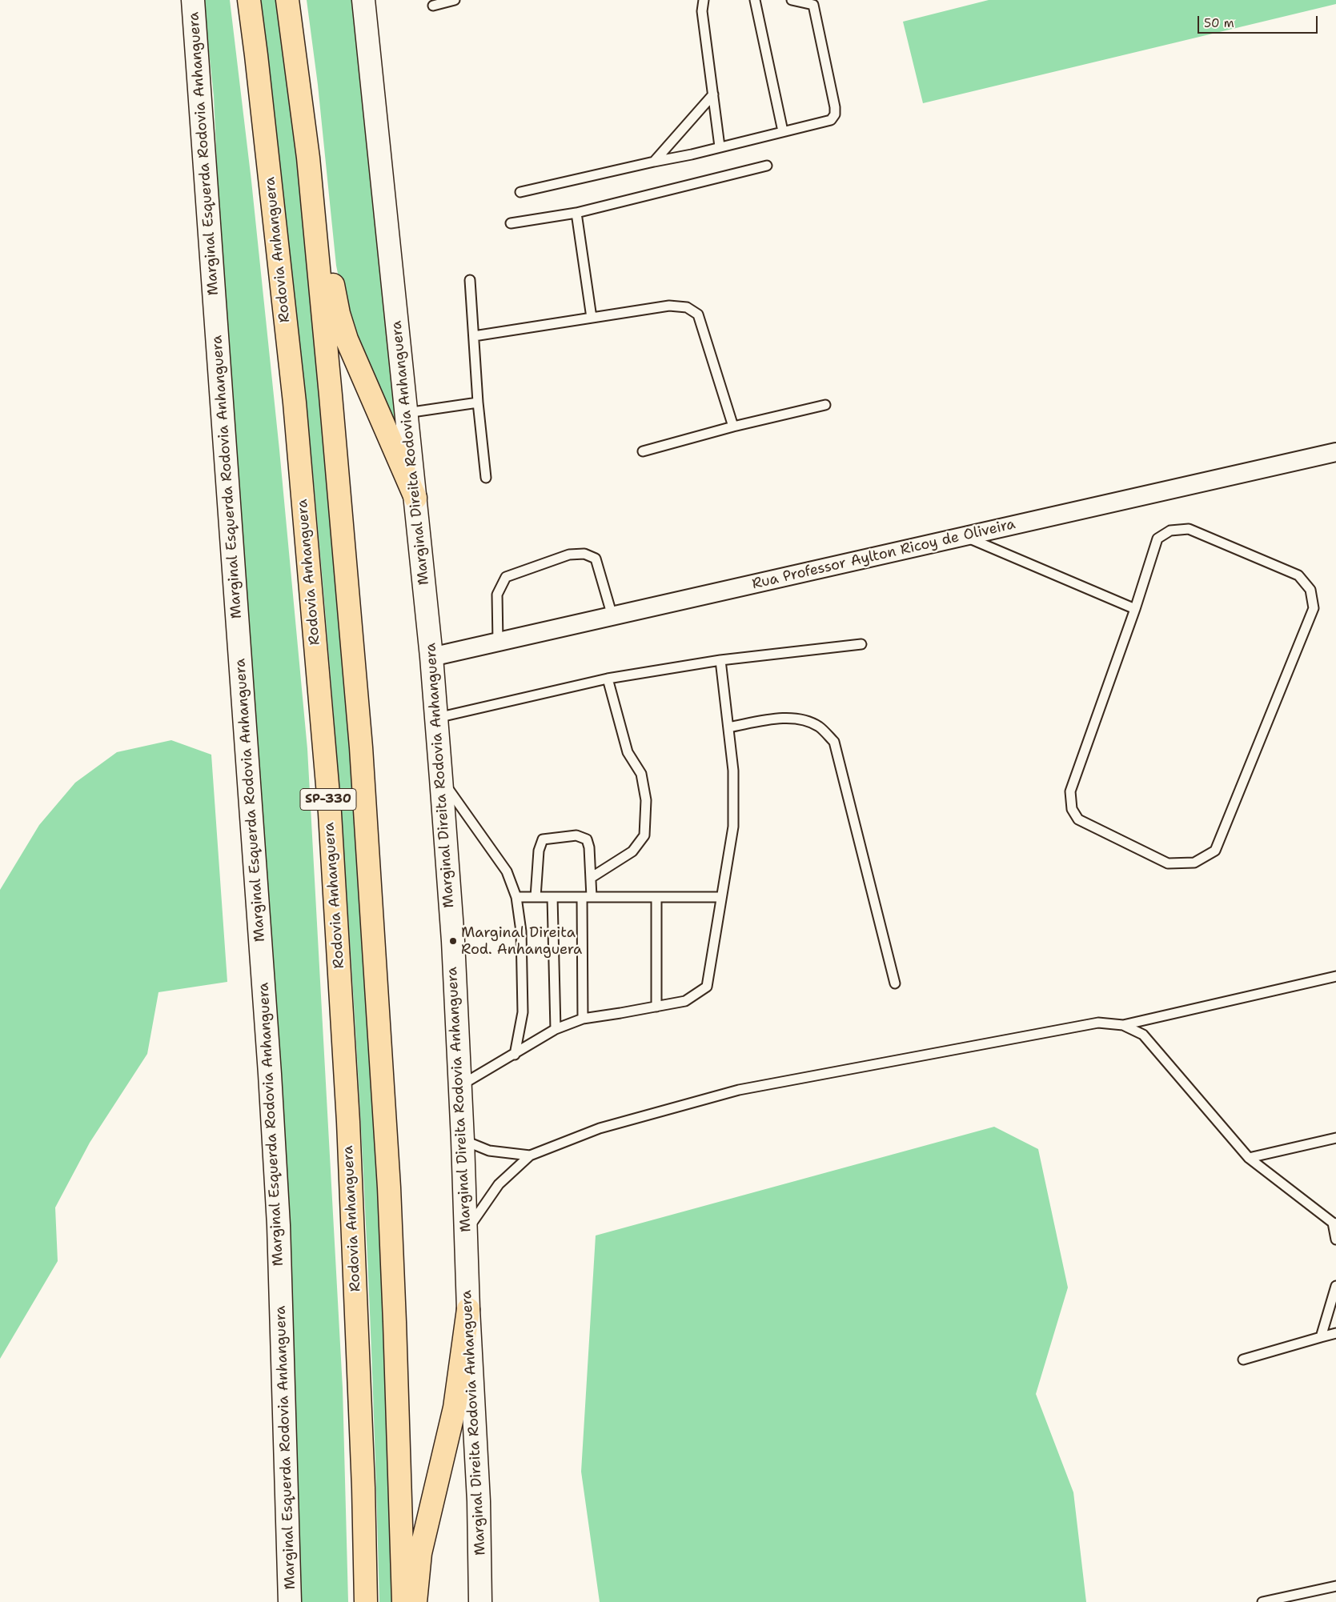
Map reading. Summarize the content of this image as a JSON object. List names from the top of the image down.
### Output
{
  "streets": {
    "highway": ["Rodovia Anhanguera", "SP-330"],
    "street": ["Marginal Esquerda Rodovia Anhanguera", "Marginal Direita Rodovia Anhanguera", "Rua Professor Aylton Ricoy de Oliveira"]
  },
  "crossings": [
    ["Marginal Direita Rodovia Anhanguera", "Rua Professor Aylton Ricoy de Oliveira"]
  ],
  "places": ["Marginal Direita Rod. Anhanguera"],
  "scale_bar": "50 m"
}
